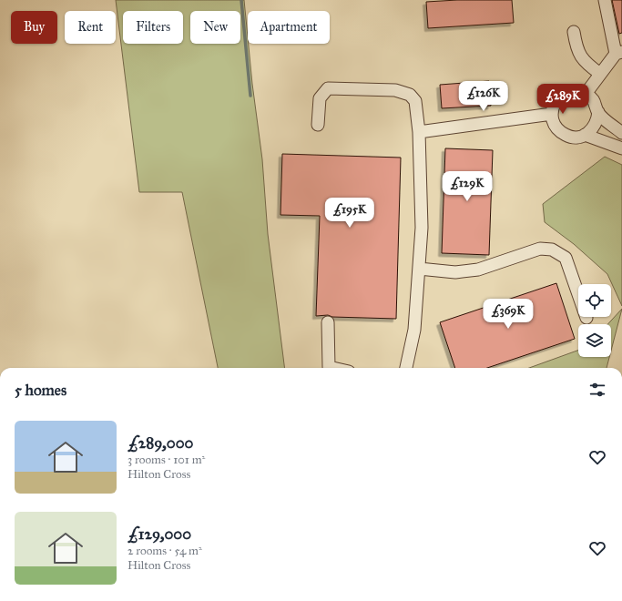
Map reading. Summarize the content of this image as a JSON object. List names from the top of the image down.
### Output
{
  "page": {
    "chip": [
      "Buy",
      "Rent",
      "Filters",
      "New",
      "Apartment"
    ],
    "price": [
      "£126K",
      "£289K",
      "£129K",
      "£195K",
      "£369K"
    ],
    "heading": "5 homes",
    "list": [
      {
        "name": "£289,000",
        "note": "3 rooms · 101 m² · Hilton Cross"
      },
      {
        "name": "£129,000",
        "note": "2 rooms · 54 m² · Hilton Cross"
      }
    ]
  }
}
